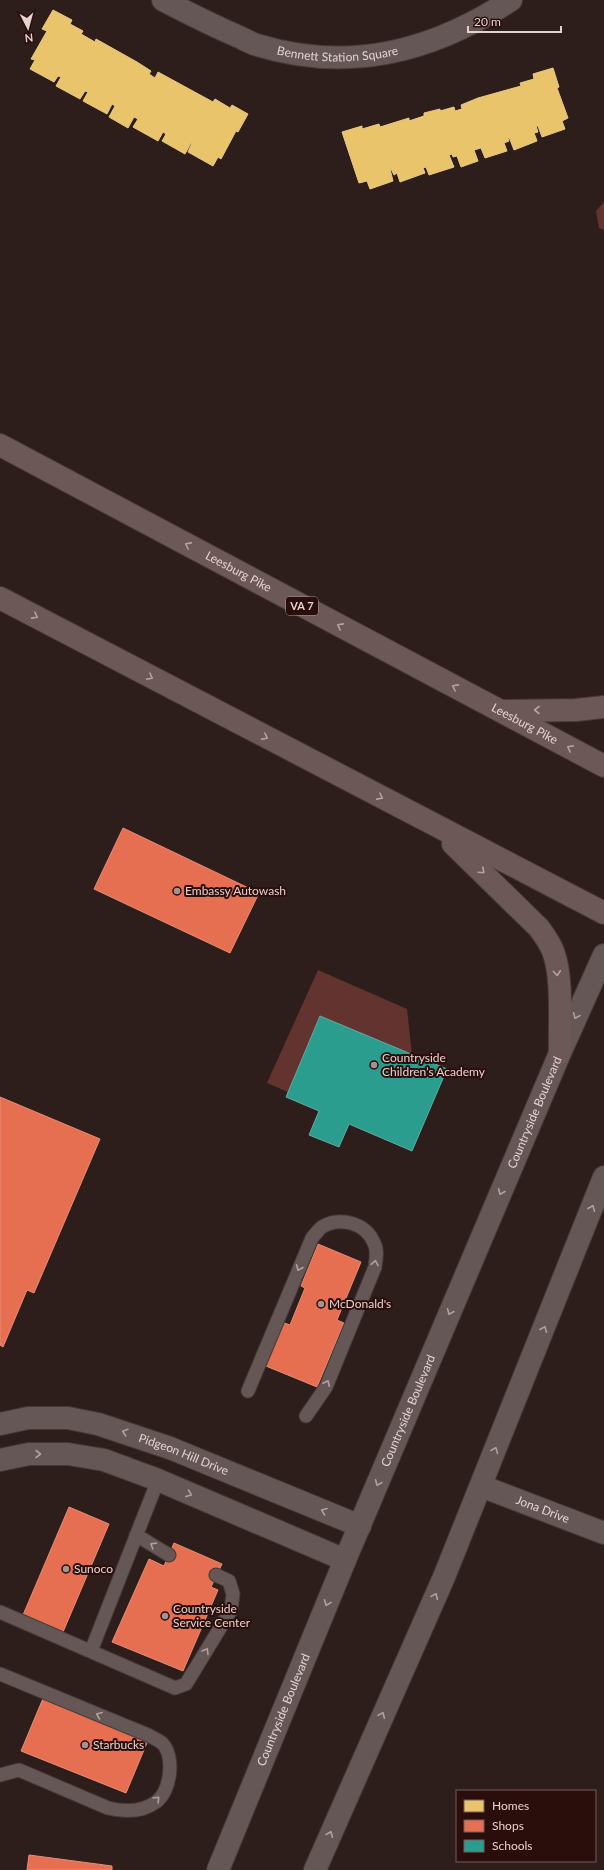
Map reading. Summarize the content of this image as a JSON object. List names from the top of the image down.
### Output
{
  "streets": {
    "highway": ["Leesburg Pike", "VA 7"],
    "street": [
      "Bennett Station Square",
      "Countryside Boulevard",
      "Pidgeon Hill Drive",
      "Jona Drive"
    ]
  },
  "crossings": [
    ["Countryside Boulevard", "Pidgeon Hill Drive"]
  ],
  "places": [
    "Embassy Autowash",
    "Countryside Children’s Academy",
    "McDonald's",
    "Sunoco",
    "Countryside Service Center",
    "Starbucks"
  ],
  "legend": ["Homes", "Shops", "Schools"],
  "scale_bar": "20 m",
  "north": "bottom"
}
